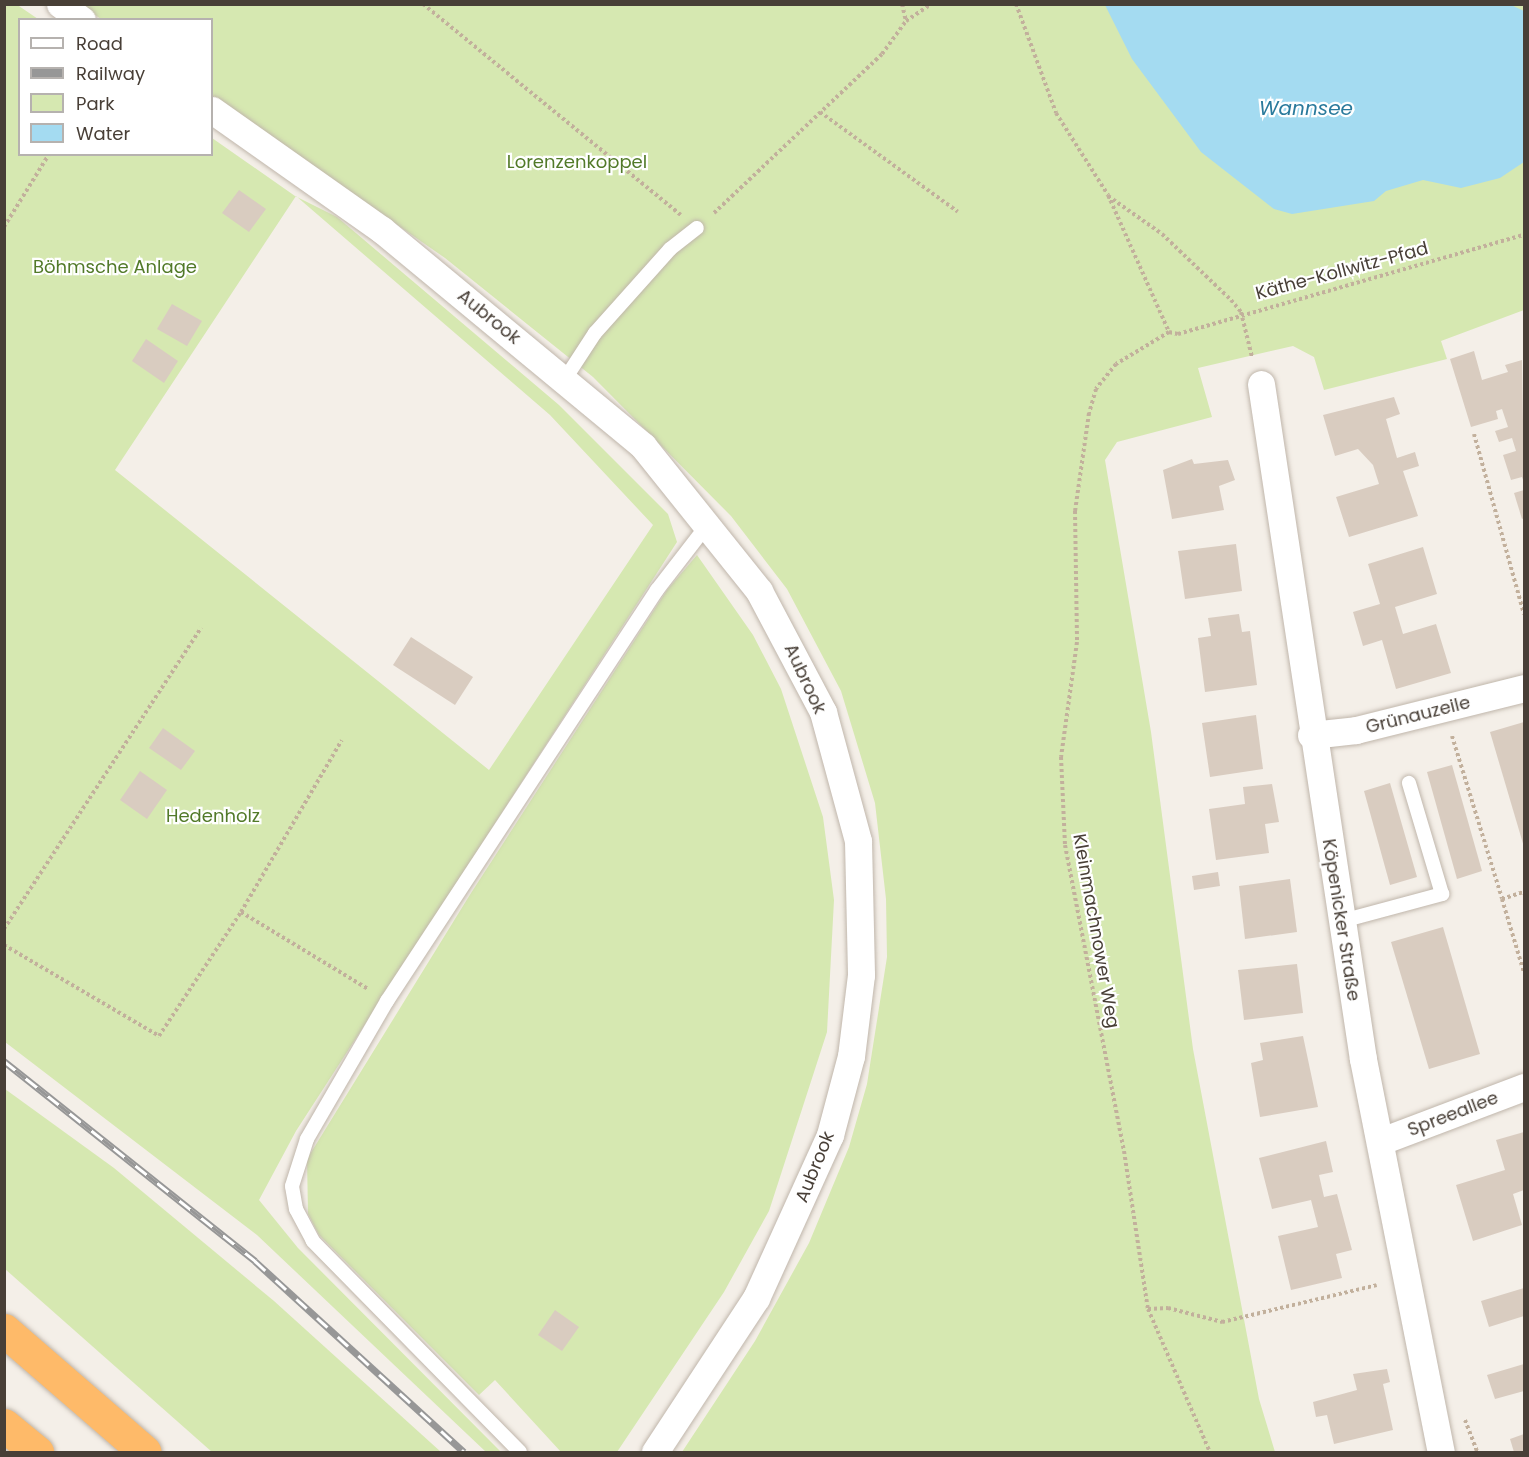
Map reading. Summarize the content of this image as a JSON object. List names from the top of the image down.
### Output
{
  "streets": {
    "street": [
      "Aubrook",
      "Grünauzeile",
      "Köpenicker Straße",
      "Spreeallee"
    ],
    "path": ["Käthe-Kollwitz-Pfad", "Kleinmachnower Weg"]
  },
  "crossings": [
    ["Käthe-Kollwitz-Pfad", "Kleinmachnower Weg"],
    ["Grünauzeile", "Köpenicker Straße"],
    ["Köpenicker Straße", "Spreeallee"]
  ],
  "water": ["Wannsee"],
  "parks": ["Lorenzenkoppel", "Böhmsche Anlage", "Hedenholz"],
  "legend": [
    "Road",
    "Railway",
    "Park",
    "Water"
  ]
}
